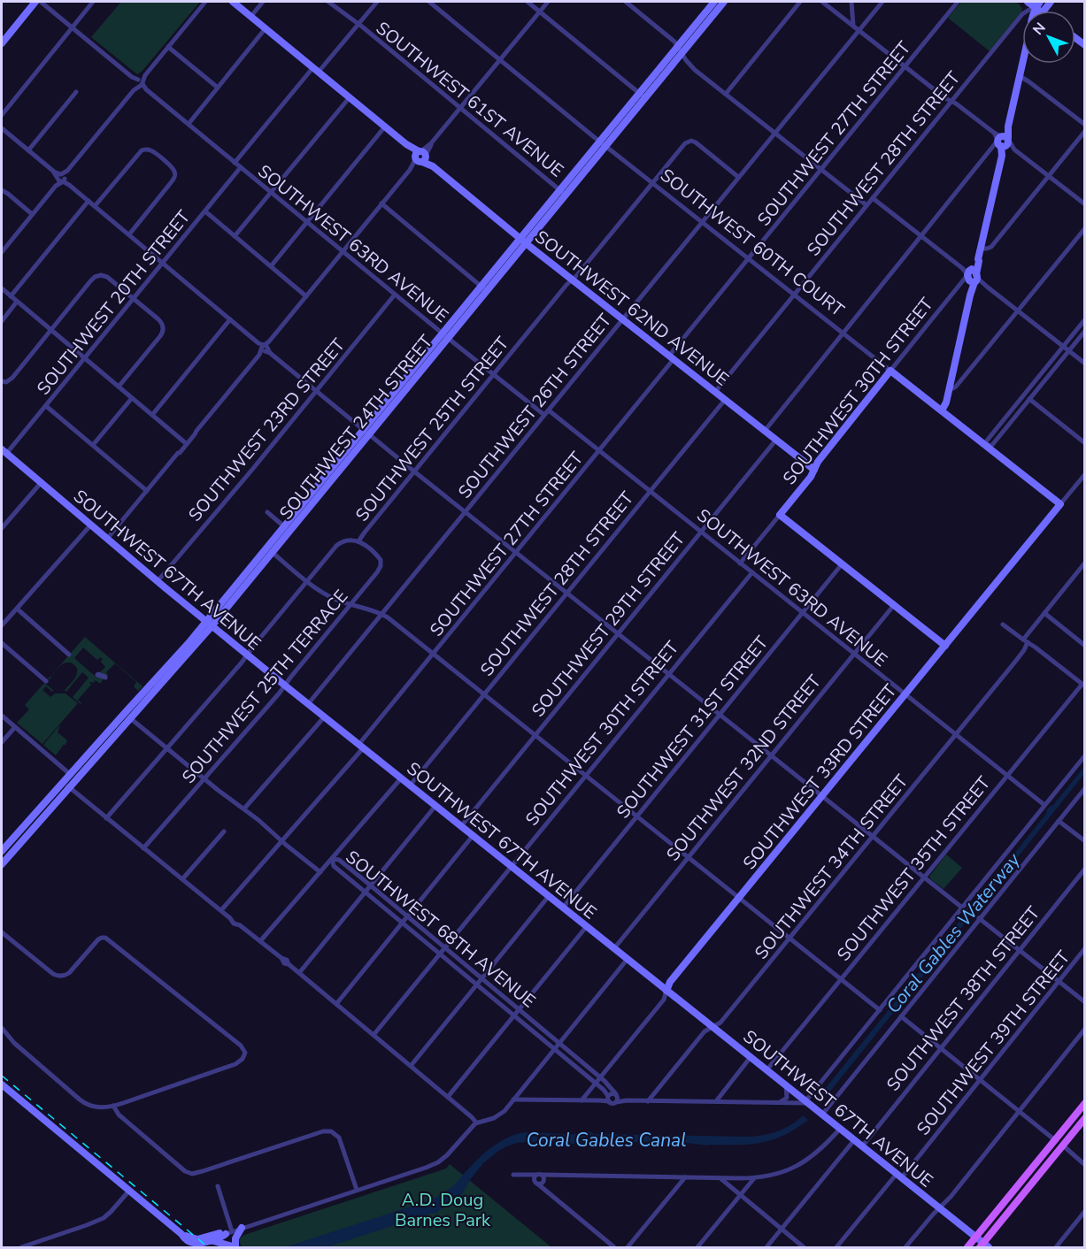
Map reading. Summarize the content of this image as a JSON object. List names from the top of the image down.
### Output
{
  "streets": {
    "street": [
      "SOUTHWEST 61ST AVENUE",
      "SOUTHWEST 27TH STREET",
      "SOUTHWEST 28TH STREET",
      "SOUTHWEST 60TH COURT",
      "SOUTHWEST 63RD AVENUE",
      "SOUTHWEST 20TH STREET",
      "SOUTHWEST 62ND AVENUE",
      "SOUTHWEST 30TH STREET",
      "SOUTHWEST 26TH STREET",
      "SOUTHWEST 24TH STREET",
      "SOUTHWEST 25TH STREET",
      "SOUTHWEST 23RD STREET",
      "SOUTHWEST 67TH AVENUE",
      "SOUTHWEST 29TH STREET",
      "SOUTHWEST 25TH TERRACE",
      "SOUTHWEST 31ST STREET",
      "SOUTHWEST 32ND STREET",
      "SOUTHWEST 33RD STREET",
      "SOUTHWEST 34TH STREET",
      "SOUTHWEST 35TH STREET",
      "SOUTHWEST 68TH AVENUE",
      "SOUTHWEST 38TH STREET",
      "SOUTHWEST 39TH STREET"
    ]
  },
  "crossings": [
    ["SOUTHWEST 61ST AVENUE", "SOUTHWEST 24TH STREET"],
    ["SOUTHWEST 27TH STREET", "SOUTHWEST 60TH COURT"],
    ["SOUTHWEST 27TH STREET", "SOUTHWEST 63RD AVENUE"],
    ["SOUTHWEST 27TH STREET", "SOUTHWEST 62ND AVENUE"],
    ["SOUTHWEST 27TH STREET", "SOUTHWEST 67TH AVENUE"],
    ["SOUTHWEST 27TH STREET", "SOUTHWEST 68TH AVENUE"],
    ["SOUTHWEST 28TH STREET", "SOUTHWEST 60TH COURT"],
    ["SOUTHWEST 28TH STREET", "SOUTHWEST 63RD AVENUE"],
    ["SOUTHWEST 28TH STREET", "SOUTHWEST 62ND AVENUE"],
    ["SOUTHWEST 28TH STREET", "SOUTHWEST 67TH AVENUE"],
    ["SOUTHWEST 60TH COURT", "SOUTHWEST 30TH STREET"],
    ["SOUTHWEST 60TH COURT", "SOUTHWEST 26TH STREET"],
    ["SOUTHWEST 60TH COURT", "SOUTHWEST 24TH STREET"],
    ["SOUTHWEST 60TH COURT", "SOUTHWEST 25TH STREET"],
    ["SOUTHWEST 60TH COURT", "SOUTHWEST 33RD STREET"],
    ["SOUTHWEST 63RD AVENUE", "SOUTHWEST 20TH STREET"],
    ["SOUTHWEST 63RD AVENUE", "SOUTHWEST 30TH STREET"],
    ["SOUTHWEST 63RD AVENUE", "SOUTHWEST 26TH STREET"],
    ["SOUTHWEST 63RD AVENUE", "SOUTHWEST 24TH STREET"],
    ["SOUTHWEST 63RD AVENUE", "SOUTHWEST 25TH STREET"],
    ["SOUTHWEST 63RD AVENUE", "SOUTHWEST 23RD STREET"],
    ["SOUTHWEST 63RD AVENUE", "SOUTHWEST 29TH STREET"],
    ["SOUTHWEST 63RD AVENUE", "SOUTHWEST 31ST STREET"],
    ["SOUTHWEST 63RD AVENUE", "SOUTHWEST 32ND STREET"],
    ["SOUTHWEST 63RD AVENUE", "SOUTHWEST 33RD STREET"],
    ["SOUTHWEST 63RD AVENUE", "SOUTHWEST 34TH STREET"],
    ["SOUTHWEST 63RD AVENUE", "SOUTHWEST 35TH STREET"],
    ["SOUTHWEST 20TH STREET", "SOUTHWEST 67TH AVENUE"],
    ["SOUTHWEST 62ND AVENUE", "SOUTHWEST 30TH STREET"],
    ["SOUTHWEST 62ND AVENUE", "SOUTHWEST 26TH STREET"],
    ["SOUTHWEST 62ND AVENUE", "SOUTHWEST 24TH STREET"],
    ["SOUTHWEST 62ND AVENUE", "SOUTHWEST 25TH STREET"],
    ["SOUTHWEST 62ND AVENUE", "SOUTHWEST 29TH STREET"],
    ["SOUTHWEST 30TH STREET", "SOUTHWEST 67TH AVENUE"],
    ["SOUTHWEST 30TH STREET", "SOUTHWEST 68TH AVENUE"],
    ["SOUTHWEST 26TH STREET", "SOUTHWEST 25TH STREET"],
    ["SOUTHWEST 26TH STREET", "SOUTHWEST 67TH AVENUE"],
    ["SOUTHWEST 24TH STREET", "SOUTHWEST 67TH AVENUE"],
    ["SOUTHWEST 24TH STREET", "SOUTHWEST 68TH AVENUE"],
    ["SOUTHWEST 25TH STREET", "SOUTHWEST 67TH AVENUE"],
    ["SOUTHWEST 25TH STREET", "SOUTHWEST 25TH TERRACE"],
    ["SOUTHWEST 25TH STREET", "SOUTHWEST 68TH AVENUE"],
    ["SOUTHWEST 23RD STREET", "SOUTHWEST 67TH AVENUE"],
    ["SOUTHWEST 67TH AVENUE", "SOUTHWEST 29TH STREET"],
    ["SOUTHWEST 67TH AVENUE", "SOUTHWEST 25TH TERRACE"],
    ["SOUTHWEST 67TH AVENUE", "SOUTHWEST 31ST STREET"],
    ["SOUTHWEST 67TH AVENUE", "SOUTHWEST 32ND STREET"],
    ["SOUTHWEST 67TH AVENUE", "SOUTHWEST 33RD STREET"],
    ["SOUTHWEST 67TH AVENUE", "SOUTHWEST 34TH STREET"],
    ["SOUTHWEST 67TH AVENUE", "SOUTHWEST 35TH STREET"],
    ["SOUTHWEST 67TH AVENUE", "SOUTHWEST 38TH STREET"],
    ["SOUTHWEST 67TH AVENUE", "SOUTHWEST 39TH STREET"],
    ["SOUTHWEST 25TH TERRACE", "SOUTHWEST 68TH AVENUE"],
    ["SOUTHWEST 33RD STREET", "SOUTHWEST 68TH AVENUE"]
  ],
  "water": ["Coral Gables Waterway", "Coral Gables Canal"],
  "parks": ["A.D. Doug Barnes Park"],
  "north": "top left"
}
